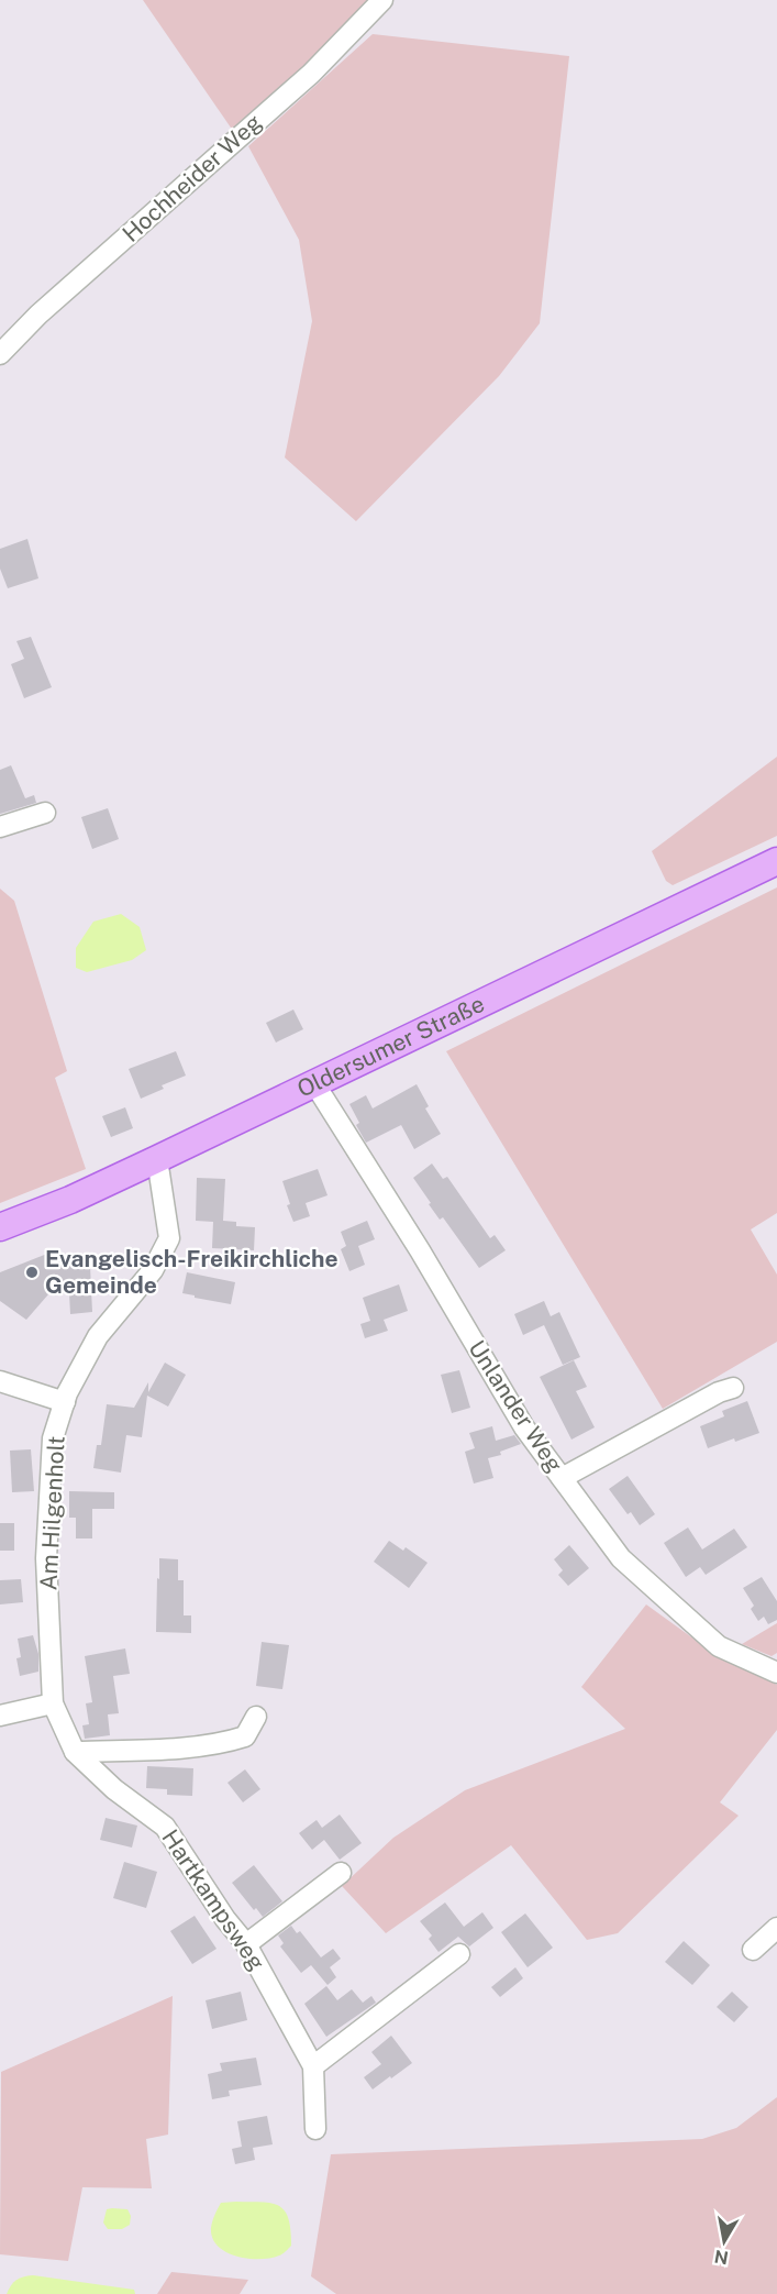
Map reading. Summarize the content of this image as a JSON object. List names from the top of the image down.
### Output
{
  "streets": {
    "main road": ["Oldersumer Straße"],
    "street": [
      "Hochheider Weg",
      "Unlander Weg",
      "Am Hilgenholt",
      "Hartkampsweg"
    ]
  },
  "crossings": [
    ["Oldersumer Straße", "Unlander Weg"],
    ["Oldersumer Straße", "Am Hilgenholt"],
    ["Am Hilgenholt", "Hartkampsweg"]
  ],
  "places": ["Evangelisch-Freikirchliche Gemeinde"],
  "north": "bottom"
}
